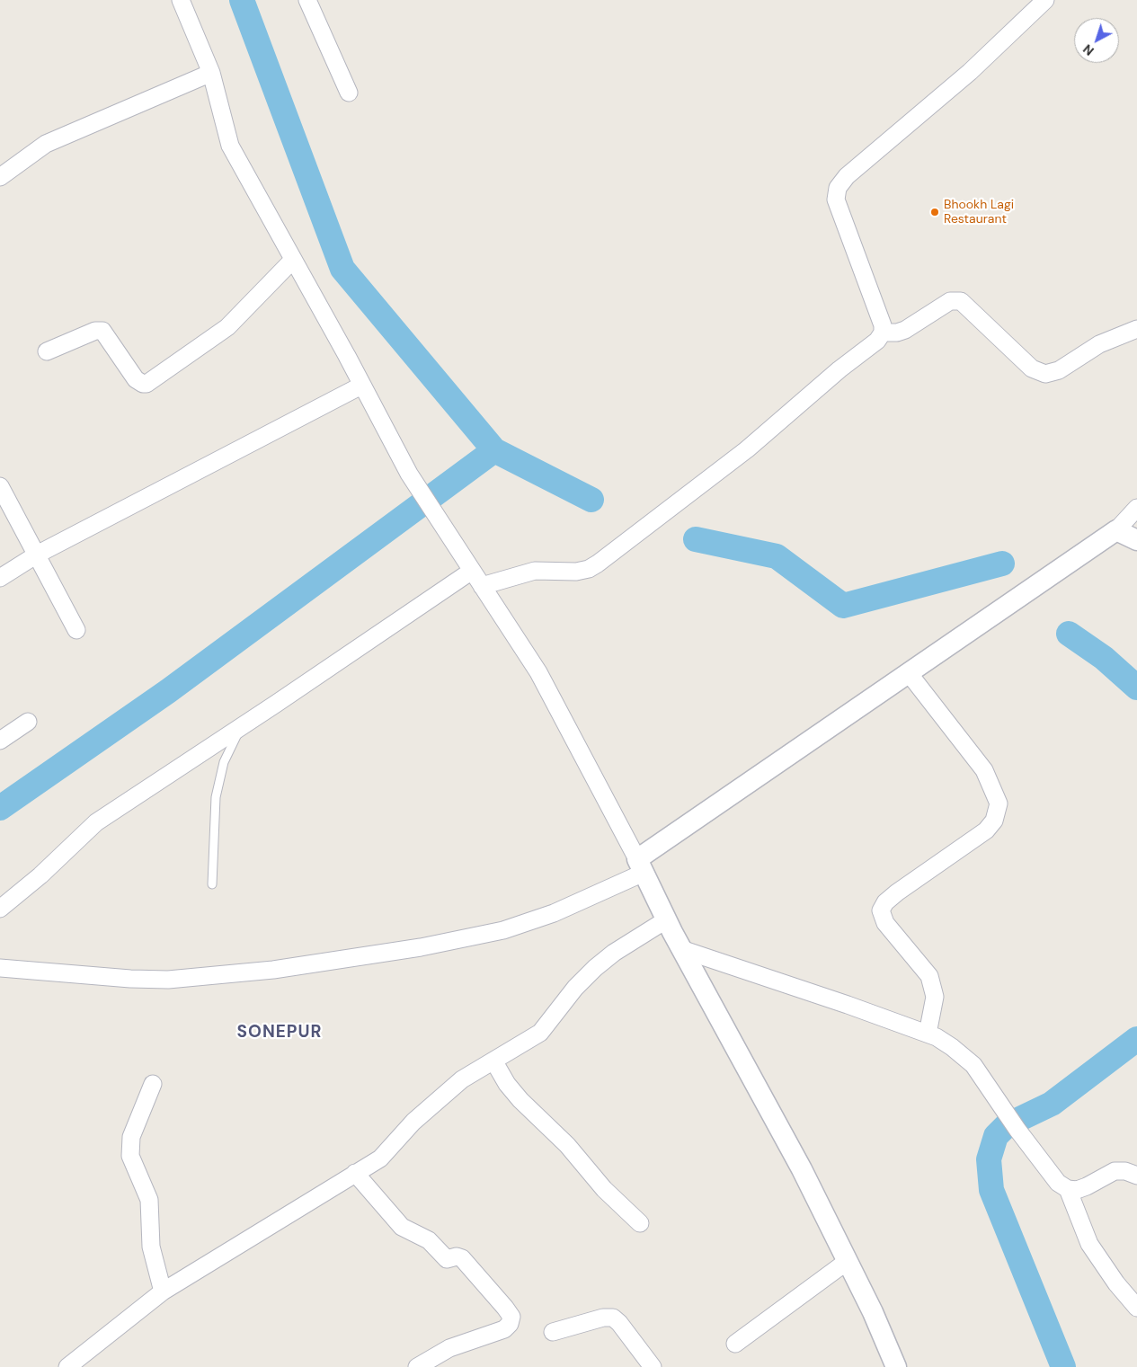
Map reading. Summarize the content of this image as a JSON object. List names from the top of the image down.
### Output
{
  "districts": ["SONEPUR"],
  "places": ["Bhookh Lagi Restaurant"],
  "north": "bottom left"
}
